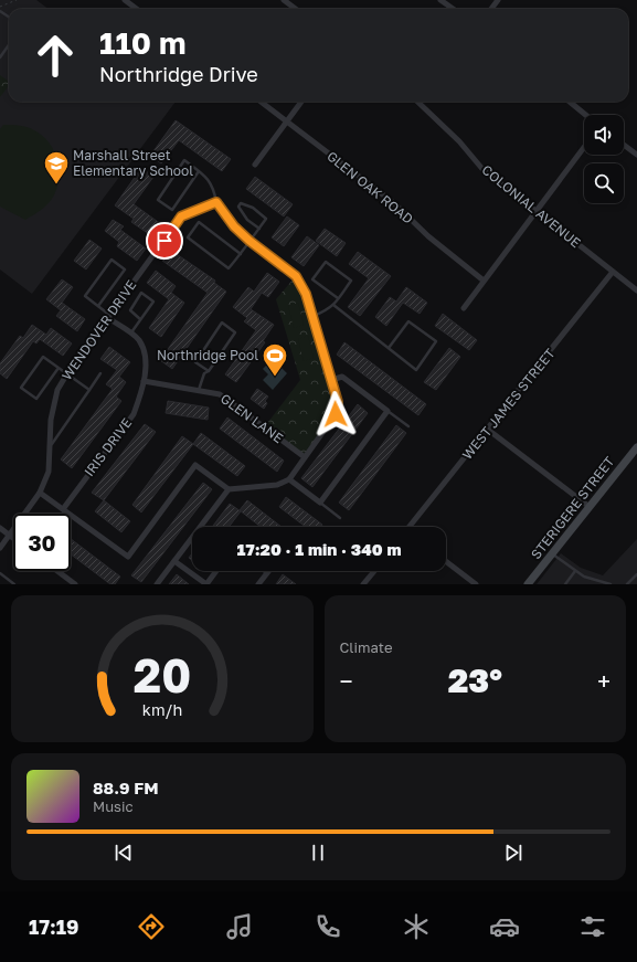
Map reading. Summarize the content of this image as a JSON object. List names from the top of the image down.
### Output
{
  "streets": {
    "street": [
      "GLEN OAK ROAD",
      "COLONIAL AVENUE",
      "WENDOVER DRIVE",
      "WEST JAMES STREET",
      "GLEN LANE",
      "IRIS DRIVE",
      "STERIGERE STREET"
    ]
  },
  "crossings": [
    ["COLONIAL AVENUE", "WEST JAMES STREET"],
    ["GLEN LANE", "IRIS DRIVE"]
  ],
  "places": {
    "school or university": ["Marshall Street Elementary School"],
    "sports": ["Northridge Pool"]
  },
  "page": {
    "turn": ["110 m", "Northridge Drive"],
    "limit": "30",
    "trip": "17:20 · 1 min · 340 m",
    "tile": "Climate",
    "heat": ["−", "23°", "+"],
    "song": ["88.9 FM", "Music"],
    "tabs": "17:19",
    "gauge": ["20", "km/h"]
  }
}
